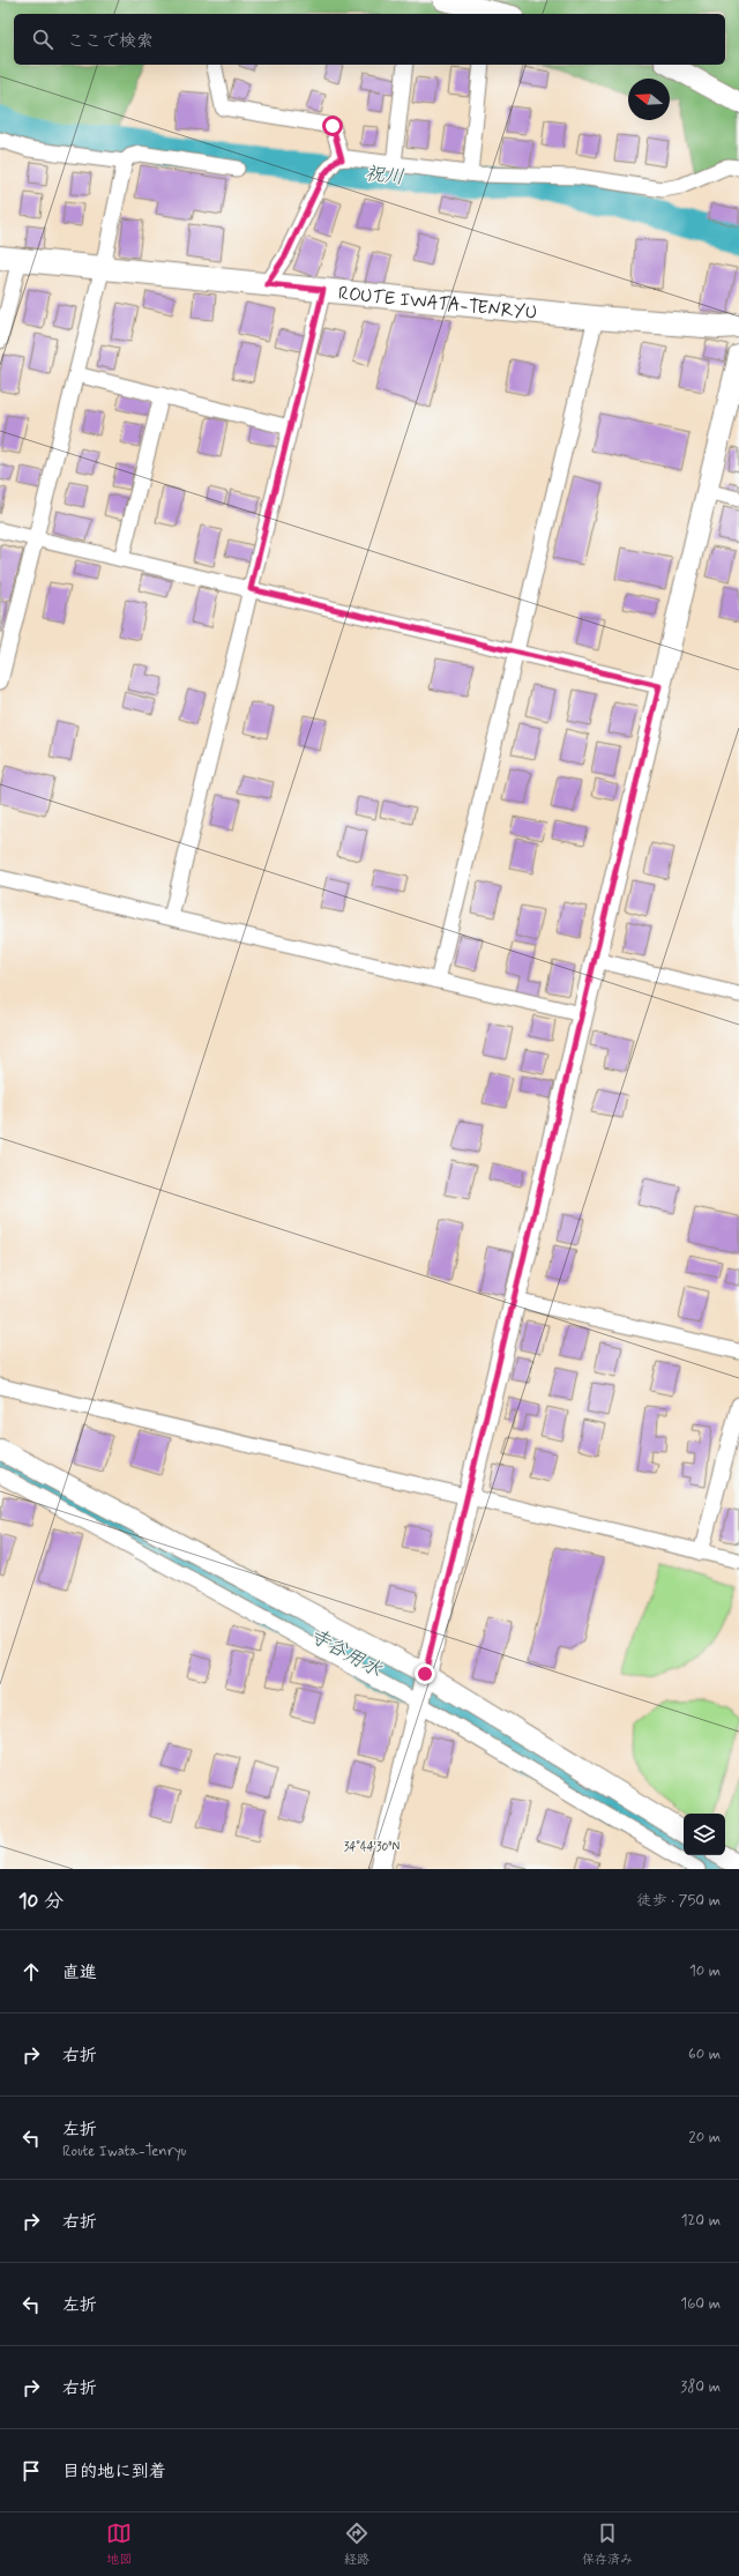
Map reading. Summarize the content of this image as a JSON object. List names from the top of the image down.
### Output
{
  "streets": {
    "main road": ["ROUTE IWATA-TENRYU"]
  },
  "water": ["祝川", "寺谷用水"],
  "north": "left",
  "page": {
    "search": "ここで検索",
    "heading": ["10 分", "徒歩 · 750 m"],
    "list": [
      ["直進", "10 m"],
      ["右折", "60 m"],
      ["左折", "Route Iwata-Tenryu", "20 m"],
      ["右折", "120 m"],
      ["左折", "160 m"],
      ["右折", "380 m"],
      "目的地に到着"
    ],
    "nav": ["地図", "経路", "保存済み"]
  },
  "coordinates": ["34°44'30\"N"]
}
